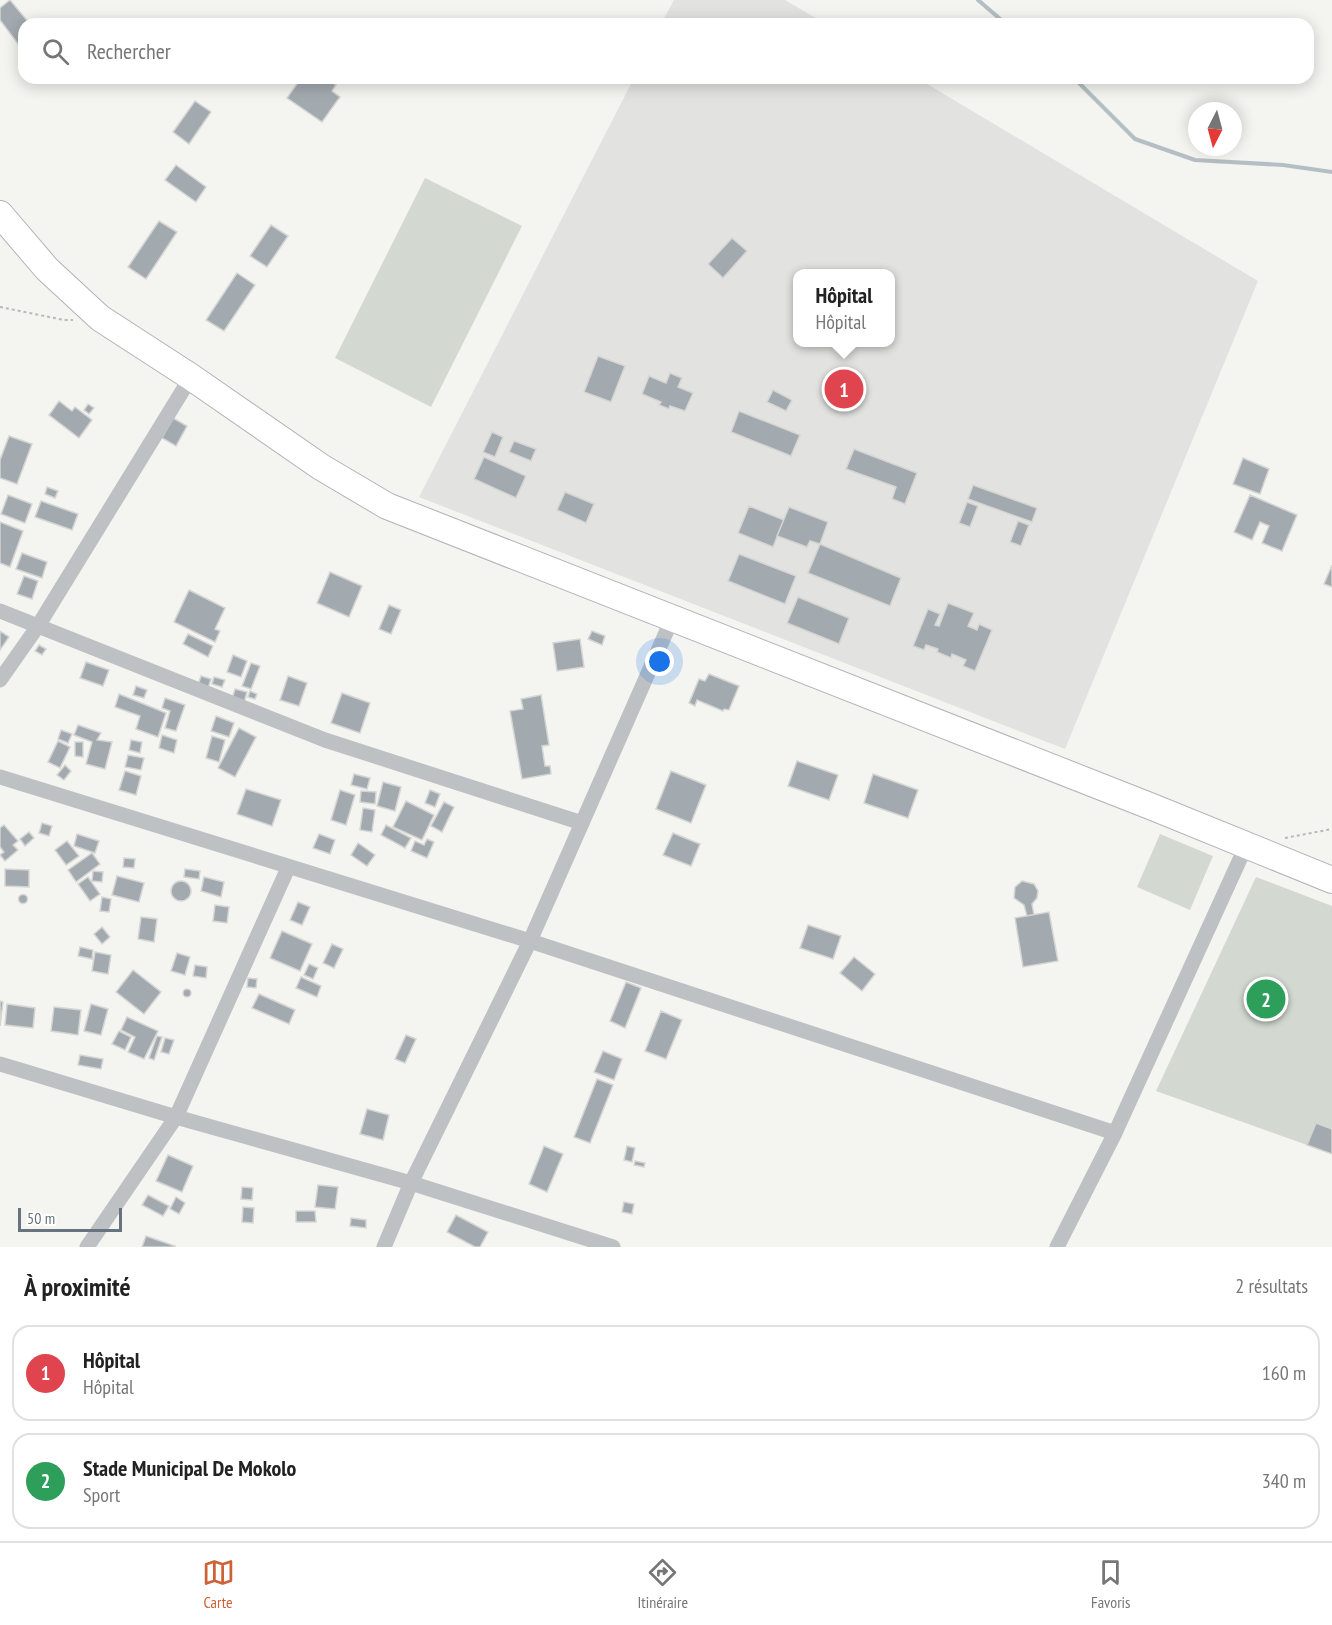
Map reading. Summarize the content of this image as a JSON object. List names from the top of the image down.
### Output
{
  "scale_bar": "50 m",
  "north": "bottom",
  "page": {
    "search": "Rechercher",
    "popup": ["Hôpital", "Hôpital"],
    "pins": ["1", "2"],
    "scale": "50 m",
    "heading": ["À proximité", "2 résultats"],
    "list": [
      {
        "mark": "1",
        "name": "Hôpital",
        "note": "Hôpital",
        "value": "160 m"
      },
      {
        "mark": "2",
        "name": "Stade Municipal De Mokolo",
        "note": "Sport",
        "value": "340 m"
      }
    ],
    "nav": ["Carte", "Itinéraire", "Favoris"]
  }
}
